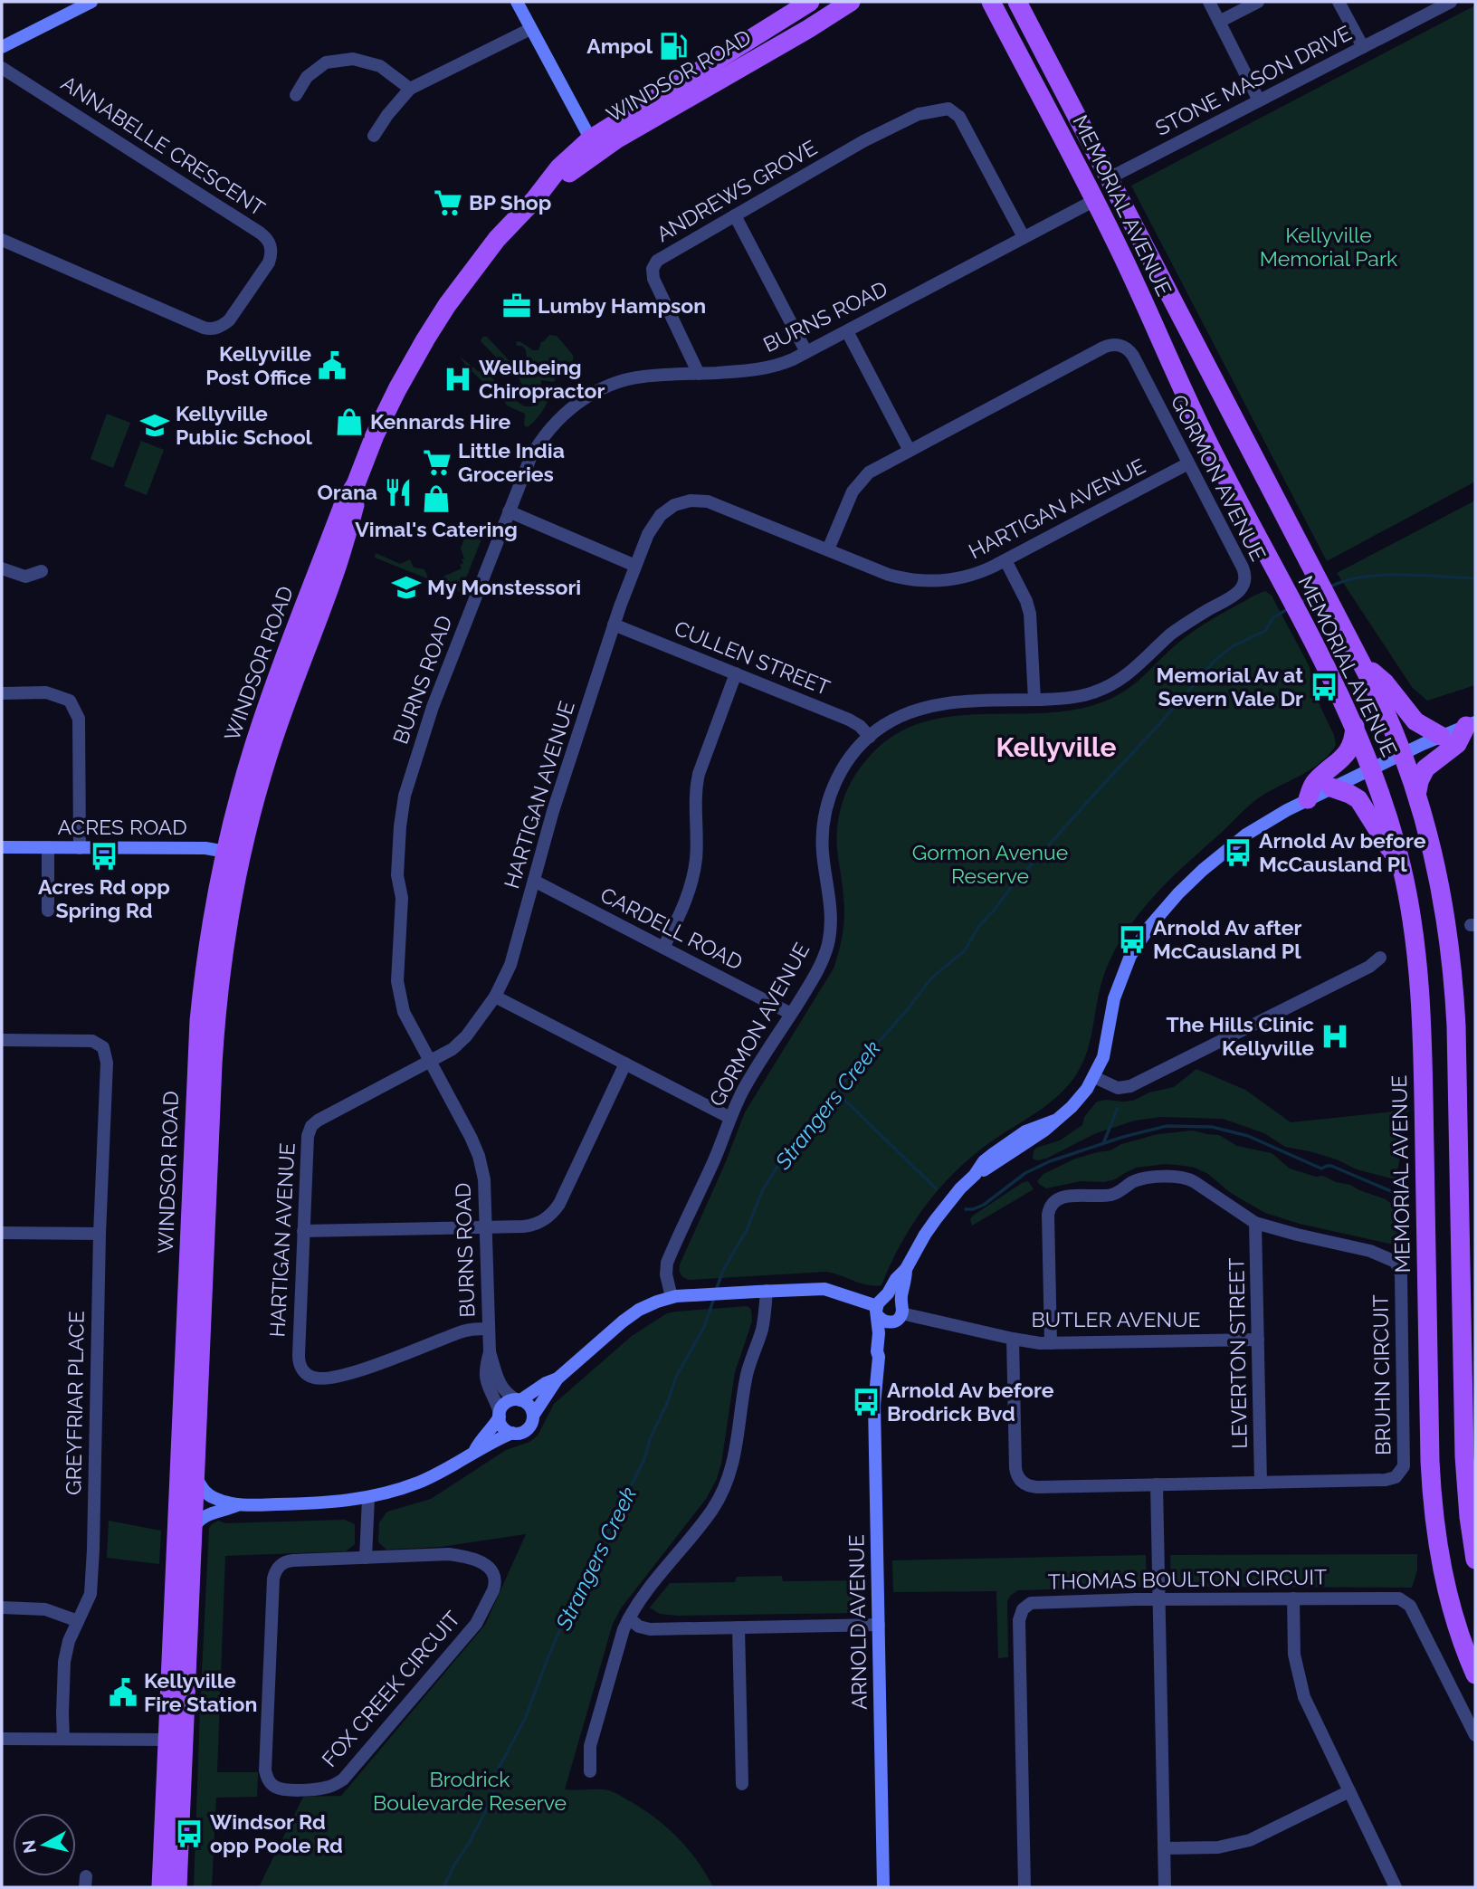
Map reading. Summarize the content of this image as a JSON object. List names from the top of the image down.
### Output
{
  "streets": {
    "main road": ["WINDSOR ROAD", "MEMORIAL AVENUE"],
    "street": [
      "STONE MASON DRIVE",
      "ANNABELLE CRESCENT",
      "ANDREWS GROVE",
      "BURNS ROAD",
      "GORMON AVENUE",
      "HARTIGAN AVENUE",
      "CULLEN STREET",
      "ACRES ROAD",
      "CARDELL ROAD",
      "BUTLER AVENUE",
      "LEVERTON STREET",
      "BRUHN CIRCUIT",
      "GREYFRIAR PLACE",
      "THOMAS BOULTON CIRCUIT",
      "ARNOLD AVENUE",
      "FOX CREEK CIRCUIT"
    ]
  },
  "crossings": [
    ["WINDSOR ROAD", "ACRES ROAD"],
    ["STONE MASON DRIVE", "MEMORIAL AVENUE"],
    ["ANDREWS GROVE", "BURNS ROAD"],
    ["MEMORIAL AVENUE", "BURNS ROAD"],
    ["MEMORIAL AVENUE", "ARNOLD AVENUE"],
    ["BURNS ROAD", "HARTIGAN AVENUE"],
    ["GORMON AVENUE", "HARTIGAN AVENUE"],
    ["GORMON AVENUE", "CULLEN STREET"],
    ["GORMON AVENUE", "CARDELL ROAD"],
    ["HARTIGAN AVENUE", "CULLEN STREET"],
    ["HARTIGAN AVENUE", "CARDELL ROAD"],
    ["BUTLER AVENUE", "LEVERTON STREET"],
    ["BUTLER AVENUE", "BRUHN CIRCUIT"],
    ["BUTLER AVENUE", "ARNOLD AVENUE"],
    ["LEVERTON STREET", "BRUHN CIRCUIT"]
  ],
  "districts": ["Kellyville"],
  "water": ["Strangers Creek"],
  "parks": ["Kellyville Memorial Park", "Gormon Avenue Reserve", "Brodrick Boulevarde Reserve"],
  "places": {
    "fuel station": ["Ampol"],
    "supermarket": ["BP Shop", "Little India Groceries"],
    "office": ["Lumby Hampson"],
    "public building": ["Kellyville Post Office", "Kellyville Fire Station"],
    "hospital": ["Wellbeing Chiropractor", "The Hills Clinic Kellyville"],
    "shop": ["Kennards Hire", "Vimal's Catering"],
    "school or university": ["Kellyville Public School", "My Monstessori"],
    "restaurant": ["Orana"],
    "bus stop": [
      "Memorial Av at Severn Vale Dr",
      "Arnold Av before McCausland Pl",
      "Acres Rd opp Spring Rd",
      "Arnold Av after McCausland Pl",
      "Arnold Av before Brodrick Bvd",
      "Windsor Rd opp Poole Rd"
    ]
  },
  "north": "left"
}
